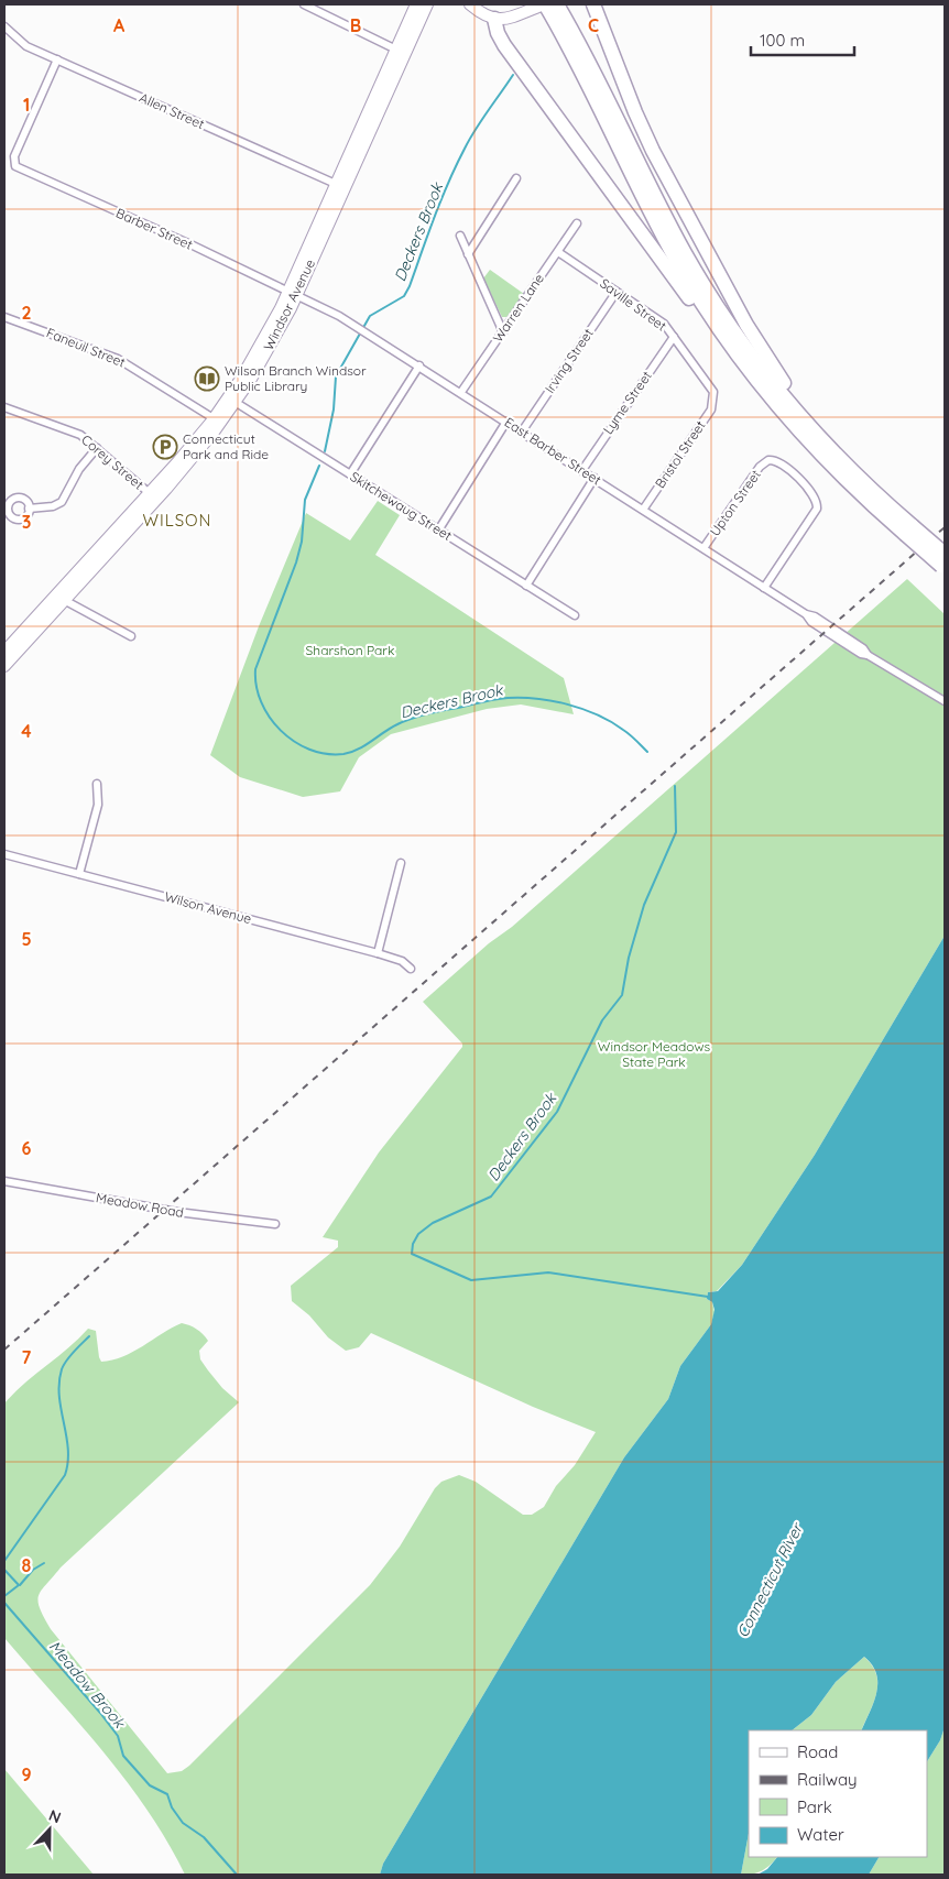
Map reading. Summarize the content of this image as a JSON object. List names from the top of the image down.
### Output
{
  "streets": {
    "main road": ["Windsor Avenue"],
    "street": [
      "Allen Street",
      "Barber Street",
      "Saville Street",
      "Warren Lane",
      "Faneuil Street",
      "Irving Street",
      "Lyme Street",
      "East Barber Street",
      "Bristol Street",
      "Corey Street",
      "Upton Street",
      "Skitchewaug Street",
      "Wilson Avenue",
      "Meadow Road"
    ]
  },
  "crossings": [
    ["Allen Street", "Barber Street"],
    ["Allen Street", "Windsor Avenue"],
    ["Barber Street", "Windsor Avenue"],
    ["Barber Street", "East Barber Street"],
    ["Windsor Avenue", "Faneuil Street"],
    ["Windsor Avenue", "East Barber Street"],
    ["Windsor Avenue", "Corey Street"],
    ["Windsor Avenue", "Skitchewaug Street"],
    ["Saville Street", "Warren Lane"],
    ["Saville Street", "Irving Street"],
    ["Saville Street", "Lyme Street"],
    ["Saville Street", "Bristol Street"],
    ["Warren Lane", "East Barber Street"],
    ["Irving Street", "East Barber Street"],
    ["Lyme Street", "East Barber Street"],
    ["East Barber Street", "Bristol Street"],
    ["East Barber Street", "Upton Street"]
  ],
  "districts": ["WILSON"],
  "water": ["Deckers Brook", "Connecticut River", "Meadow Brook"],
  "parks": ["Sharshon Park", "Windsor Meadows State Park"],
  "places": {
    "library": ["Wilson Branch Windsor Public Library"],
    "parking": ["Connecticut Park and Ride"]
  },
  "legend": [
    "Road",
    "Railway",
    "Park",
    "Water"
  ],
  "scale_bar": "100 m",
  "north": "top",
  "grid": {
    "columns": ["A", "B", "C"],
    "rows": [
      "1",
      "2",
      "3",
      "4",
      "5",
      "6",
      "7",
      "8",
      "9"
    ]
  }
}
